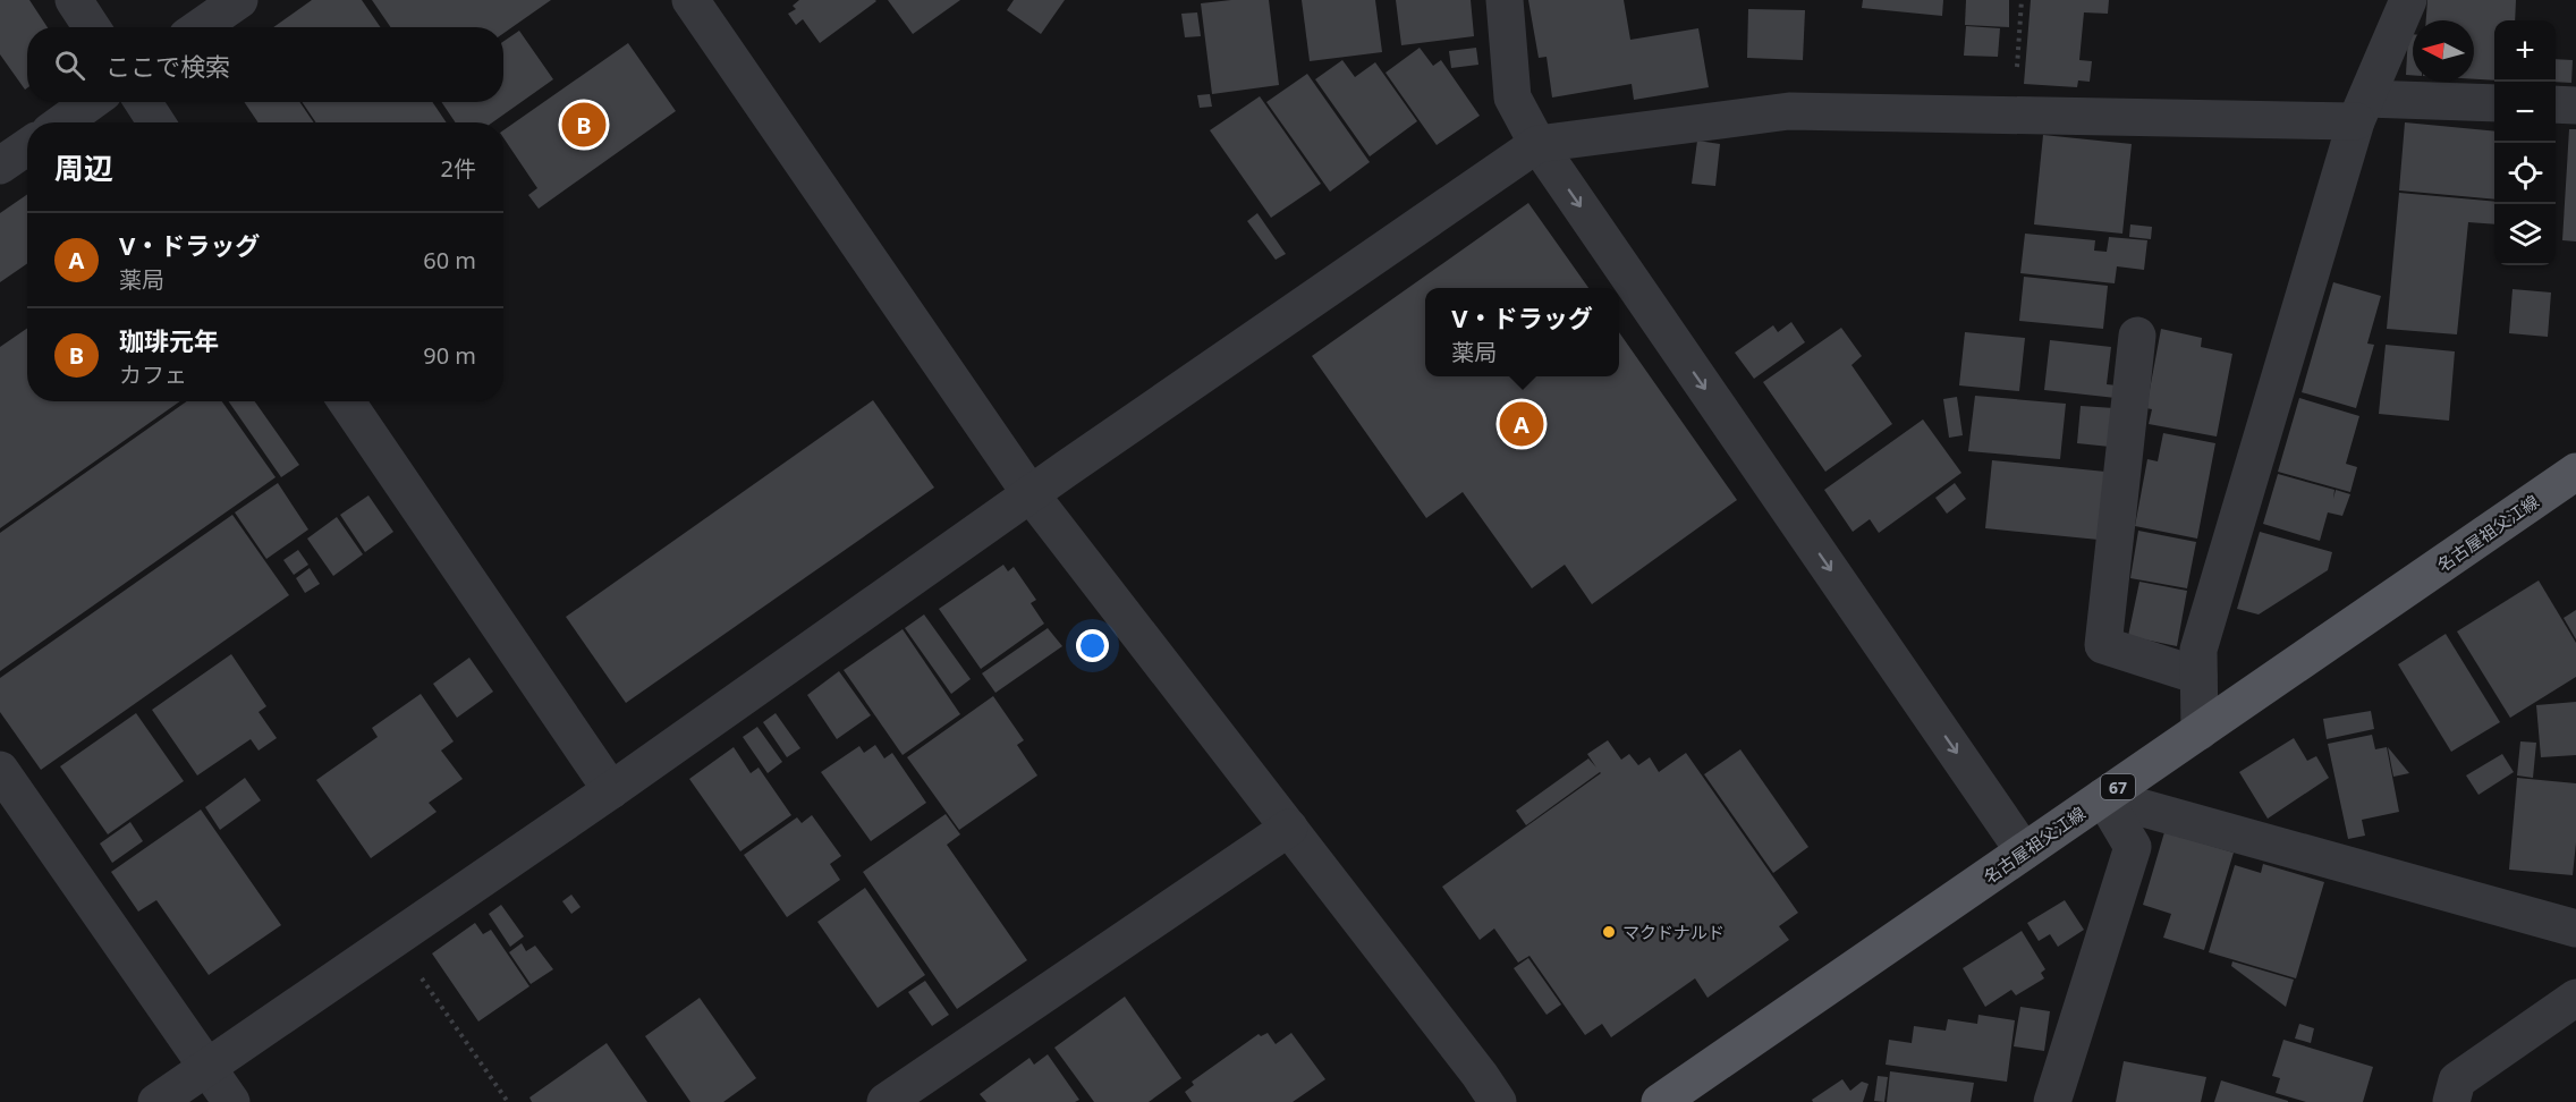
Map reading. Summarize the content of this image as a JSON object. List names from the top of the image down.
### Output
{
  "streets": {
    "main road": ["名古屋祖父江線", "67"]
  },
  "places": ["マクドナルド"],
  "north": "left",
  "page": {
    "map_buttons": ["+", "−"],
    "search": "ここで検索",
    "pins": ["B", "A"],
    "heading": ["周辺", "2件"],
    "list": [
      {
        "mark": "A",
        "name": "V・ドラッグ",
        "note": "薬局",
        "value": "60 m"
      },
      {
        "mark": "B",
        "name": "珈琲元年",
        "note": "カフェ",
        "value": "90 m"
      }
    ],
    "popup": ["V・ドラッグ", "薬局"]
  }
}
